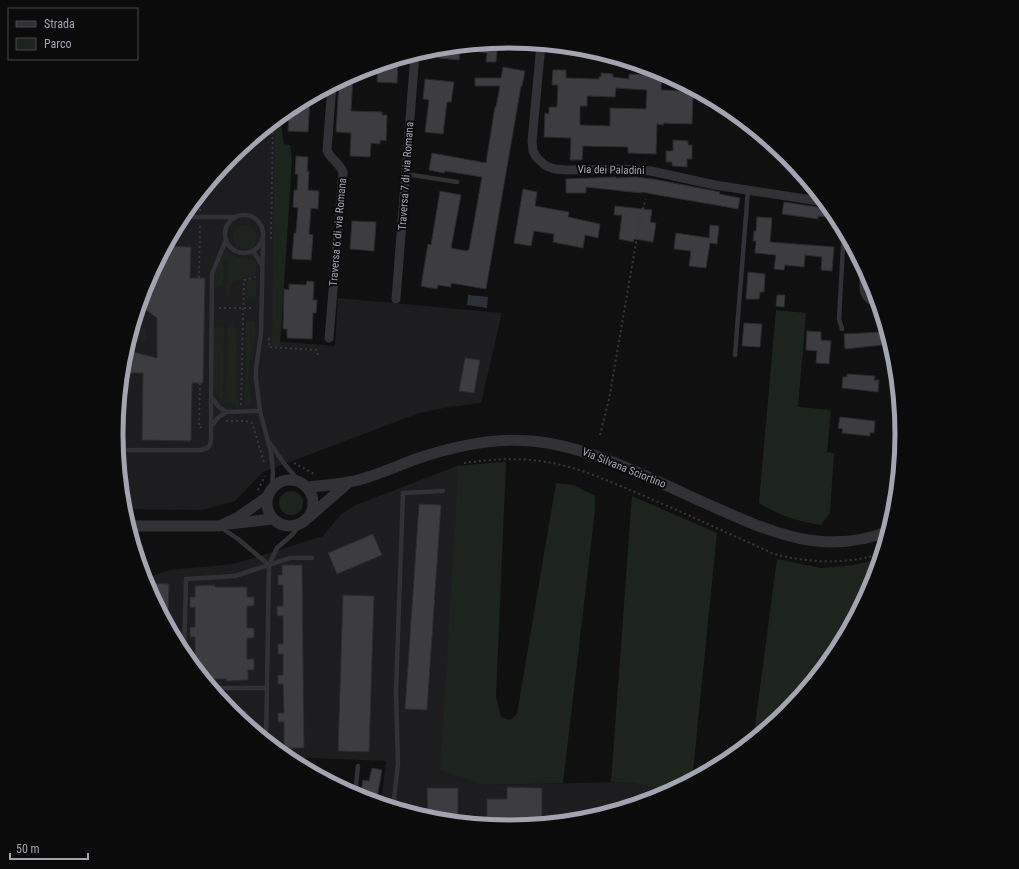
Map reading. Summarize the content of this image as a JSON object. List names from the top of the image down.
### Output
{
  "streets": {
    "street": [
      "Via dei Paladini",
      "Traversa 7 di via Romana",
      "Traversa 6 di via Romana",
      "Via Silvana Sciortino"
    ]
  },
  "legend": ["Strada", "Parco"],
  "scale_bar": "50 m"
}
